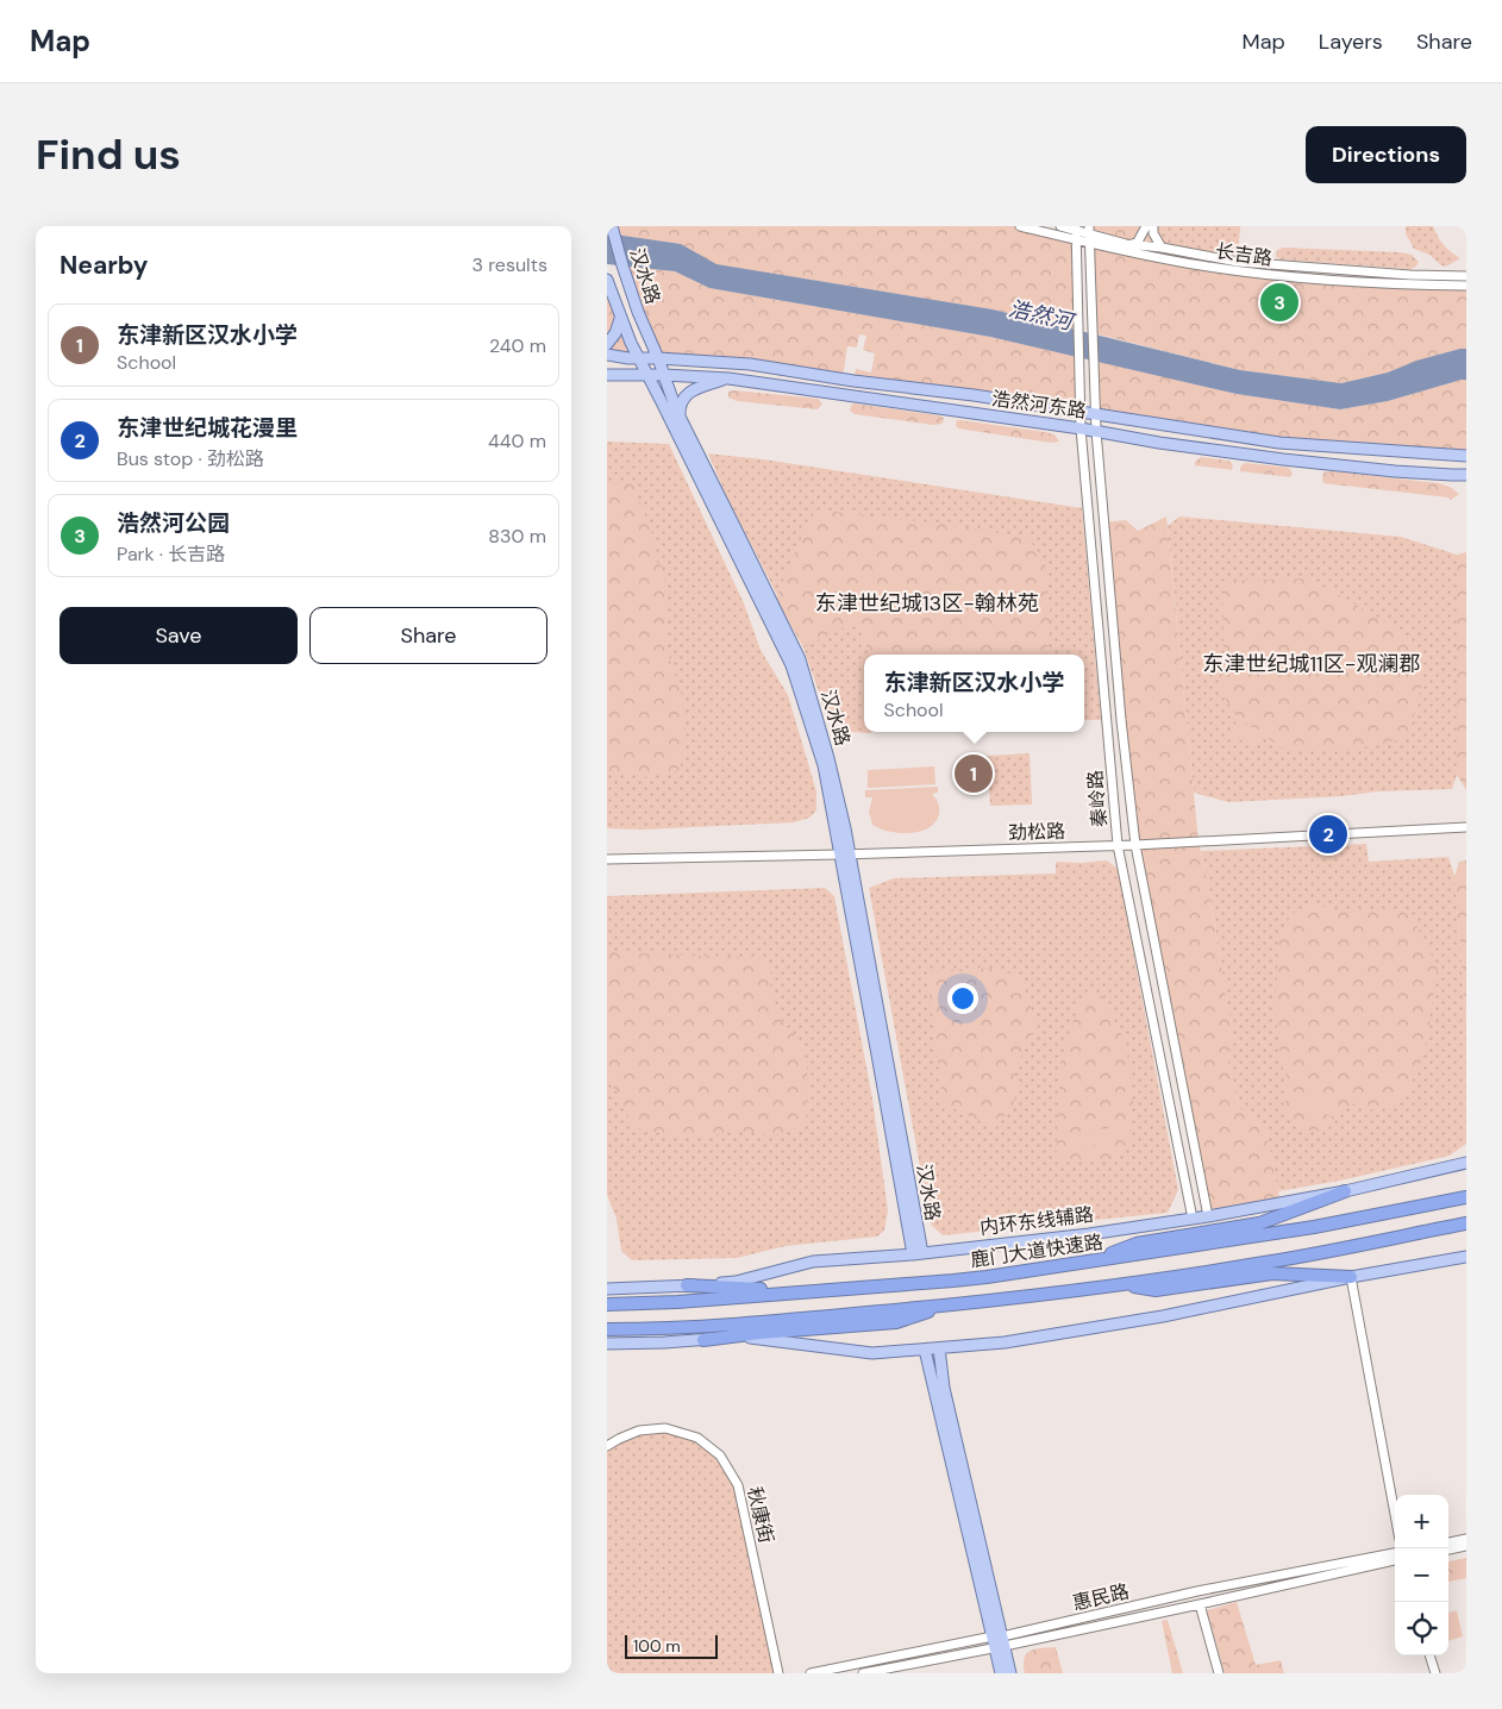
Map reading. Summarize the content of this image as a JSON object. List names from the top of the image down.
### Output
{
  "streets": {
    "highway": ["鹿门大道快速路"],
    "main road": ["汉水路", "浩然河东路", "内环东线辅路"],
    "street": [
      "长吉路",
      "秦岭路",
      "劲松路",
      "秋康街",
      "惠民路"
    ]
  },
  "crossings": [
    ["长吉路", "秦岭路"],
    ["汉水路", "浩然河东路"],
    ["汉水路", "劲松路"],
    ["汉水路", "内环东线辅路"],
    ["浩然河东路", "秦岭路"],
    ["秦岭路", "劲松路"],
    ["秦岭路", "内环东线辅路"]
  ],
  "districts": ["东津世纪城13区-翰林苑", "东津世纪城11区-观澜郡"],
  "water": ["浩然河"],
  "scale_bar": "100 m",
  "page": {
    "header": "Map",
    "nav": ["Map", "Layers", "Share"],
    "buttons": [
      "Directions",
      ["Save", "Share"]
    ],
    "title": "Find us",
    "heading": ["Nearby", "3 results"],
    "pins": ["3", "1", "2"],
    "list": [
      {
        "mark": "1",
        "name": "东津新区汉水小学",
        "note": "School",
        "value": "240 m"
      },
      {
        "mark": "2",
        "name": "东津世纪城花漫里",
        "note": "Bus stop · 劲松路",
        "value": "440 m"
      },
      {
        "mark": "3",
        "name": "浩然河公园",
        "note": "Park · 长吉路",
        "value": "830 m"
      }
    ],
    "popup": ["东津新区汉水小学", "School"],
    "map_buttons": ["+", "−"],
    "scale": "100 m"
  }
}
